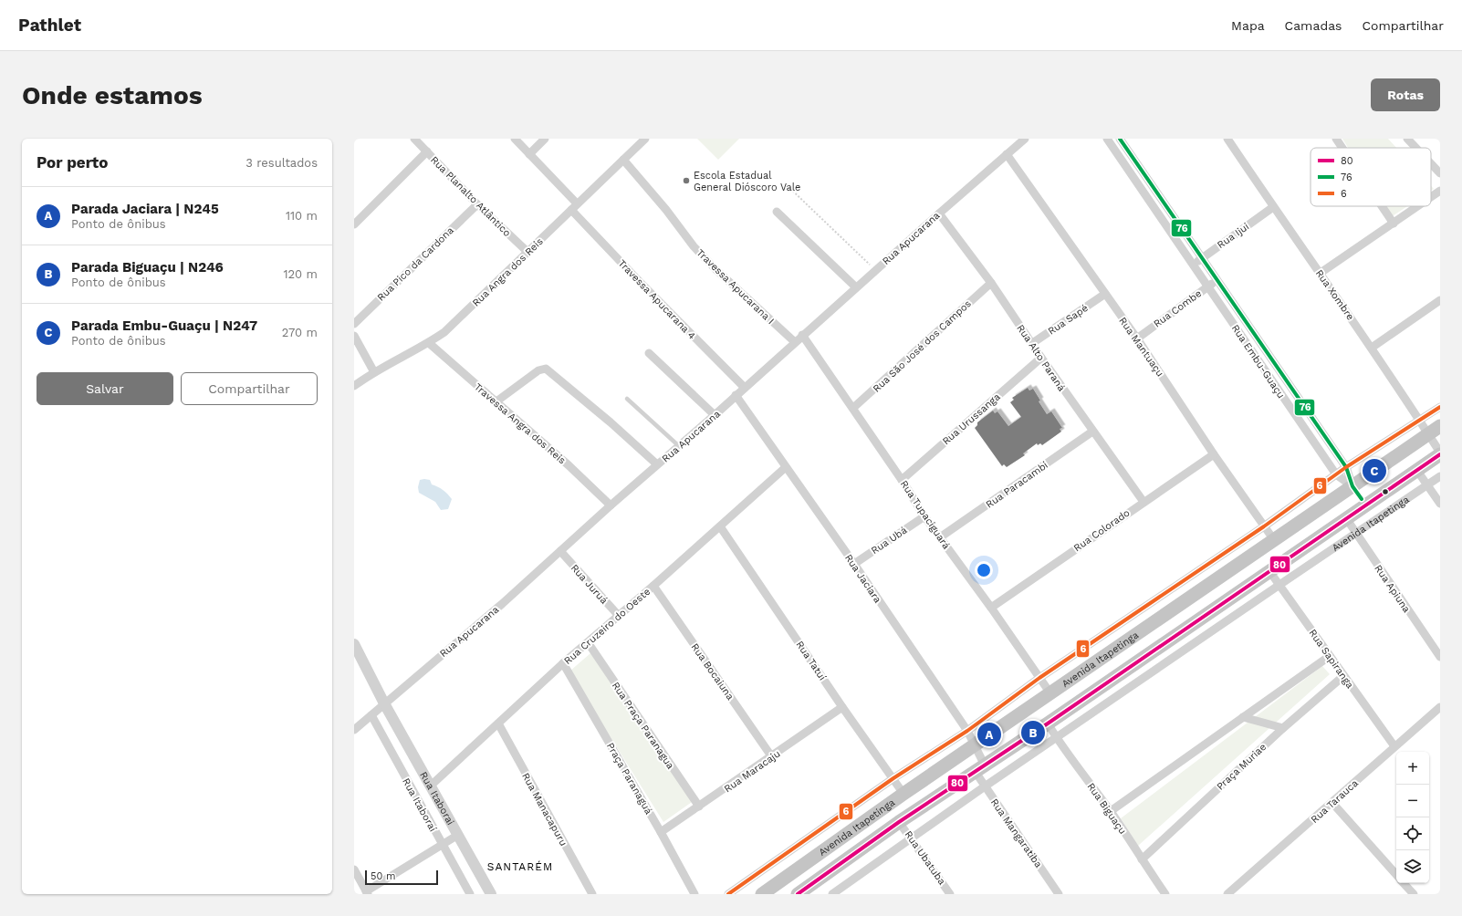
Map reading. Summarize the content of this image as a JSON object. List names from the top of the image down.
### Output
{
  "streets": {
    "main road": ["Avenida Itapetinga"],
    "street": [
      "Rua Planalto Atlântico",
      "Rua Ijui",
      "Rua Apucarana",
      "Rua Pico da Cardona",
      "Rua Angra dos Reis",
      "Travessa Apucarana I",
      "Rua Xombre",
      "Travessa Apucarana 4",
      "Rua Combe",
      "Rua Sapé",
      "Rua São José dos Campos",
      "Rua Mantuaçu",
      "Rua Alto Paraná",
      "Rua Embu-Guaçu",
      "Rua Urussanga",
      "Travessa Angra dos Reis",
      "Rua Paracambi",
      "Rua Tupaciguará",
      "Rua Colorado",
      "Rua Ubá",
      "Rua Jaciara",
      "Rua Juruá",
      "Rua Apiuna",
      "Rua Cruzeiro do Oeste",
      "Rua Sapiranga",
      "Rua Tatuí",
      "Rua Bocaiuna",
      "Rua Praça Paranagua",
      "Praça Muriae",
      "Rua Maracaju",
      "Praça Paranaguá",
      "Rua Itaborai",
      "Rua Tarauca",
      "Rua Itaboraí",
      "Rua Biguaçu",
      "Rua Manacapuru",
      "Rua Mangaratiba",
      "Rua Ubatuba"
    ]
  },
  "crossings": [
    ["Rua Planalto Atlântico", "Rua Pico da Cardona"],
    ["Rua Planalto Atlântico", "Rua Angra dos Reis"],
    ["Rua Ijui", "Rua Xombre"],
    ["Rua Ijui", "Rua Embu-Guaçu"],
    ["Rua Apucarana", "Travessa Apucarana I"],
    ["Rua Apucarana", "Travessa Apucarana 4"],
    ["Rua Apucarana", "Rua Mantuaçu"],
    ["Rua Apucarana", "Rua Alto Paraná"],
    ["Rua Apucarana", "Travessa Angra dos Reis"],
    ["Rua Apucarana", "Rua Tupaciguará"],
    ["Rua Apucarana", "Rua Jaciara"],
    ["Rua Apucarana", "Rua Juruá"],
    ["Rua Apucarana", "Rua Itaborai"],
    ["Rua Apucarana", "Rua Itaboraí"],
    ["Rua Angra dos Reis", "Travessa Apucarana I"],
    ["Rua Angra dos Reis", "Travessa Apucarana 4"],
    ["Rua Angra dos Reis", "Travessa Angra dos Reis"],
    ["Rua Xombre", "Avenida Itapetinga"],
    ["Rua Combe", "Rua Mantuaçu"],
    ["Rua Combe", "Rua Embu-Guaçu"],
    ["Rua Sapé", "Rua Mantuaçu"],
    ["Rua Sapé", "Rua Alto Paraná"],
    ["Rua São José dos Campos", "Rua Alto Paraná"],
    ["Rua São José dos Campos", "Rua Tupaciguará"],
    ["Rua Mantuaçu", "Avenida Itapetinga"],
    ["Rua Mantuaçu", "Rua Colorado"],
    ["Rua Alto Paraná", "Rua Urussanga"],
    ["Rua Alto Paraná", "Rua Paracambi"],
    ["Rua Alto Paraná", "Rua Colorado"],
    ["Rua Embu-Guaçu", "Avenida Itapetinga"],
    ["Rua Urussanga", "Rua Tupaciguará"],
    ["Rua Paracambi", "Rua Tupaciguará"],
    ["Rua Tupaciguará", "Avenida Itapetinga"],
    ["Rua Tupaciguará", "Rua Colorado"],
    ["Rua Tupaciguará", "Rua Ubá"],
    ["Avenida Itapetinga", "Rua Jaciara"],
    ["Avenida Itapetinga", "Rua Apiuna"],
    ["Avenida Itapetinga", "Rua Sapiranga"],
    ["Avenida Itapetinga", "Rua Tatuí"],
    ["Avenida Itapetinga", "Rua Biguaçu"],
    ["Avenida Itapetinga", "Rua Mangaratiba"],
    ["Avenida Itapetinga", "Rua Ubatuba"],
    ["Rua Ubá", "Rua Jaciara"],
    ["Rua Jaciara", "Rua Cruzeiro do Oeste"],
    ["Rua Jaciara", "Rua Mangaratiba"],
    ["Rua Juruá", "Rua Cruzeiro do Oeste"],
    ["Rua Cruzeiro do Oeste", "Rua Tatuí"],
    ["Rua Cruzeiro do Oeste", "Rua Bocaiuna"],
    ["Rua Cruzeiro do Oeste", "Rua Praça Paranagua"],
    ["Rua Cruzeiro do Oeste", "Praça Paranaguá"],
    ["Rua Cruzeiro do Oeste", "Rua Itaborai"],
    ["Rua Cruzeiro do Oeste", "Rua Manacapuru"],
    ["Rua Sapiranga", "Praça Muriae"],
    ["Rua Sapiranga", "Rua Tarauca"],
    ["Rua Tatuí", "Rua Maracaju"],
    ["Rua Bocaiuna", "Rua Maracaju"],
    ["Rua Praça Paranagua", "Rua Maracaju"],
    ["Praça Muriae", "Rua Biguaçu"],
    ["Rua Maracaju", "Praça Paranaguá"]
  ],
  "districts": ["SANTARÉM"],
  "places": ["Escola Estadual General Dióscoro Vale"],
  "lines": ["transit line 76", "transit line 6", "transit line 80"],
  "legend": ["80", "76", "6"],
  "scale_bar": "50 m",
  "page": {
    "header": "Pathlet",
    "nav": ["Mapa", "Camadas", "Compartilhar"],
    "buttons": [
      "Rotas",
      ["Salvar", "Compartilhar"]
    ],
    "title": "Onde estamos",
    "heading": ["Por perto", "3 resultados"],
    "list": [
      {
        "mark": "A",
        "name": "Parada Jaciara | N245",
        "note": "Ponto de ônibus",
        "value": "110 m"
      },
      {
        "mark": "B",
        "name": "Parada Biguaçu | N246",
        "note": "Ponto de ônibus",
        "value": "120 m"
      },
      {
        "mark": "C",
        "name": "Parada Embu-Guaçu | N247",
        "note": "Ponto de ônibus",
        "value": "270 m"
      }
    ],
    "pins": ["C", "B", "A"],
    "map_buttons": ["+", "−"],
    "scale": "50 m"
  }
}
